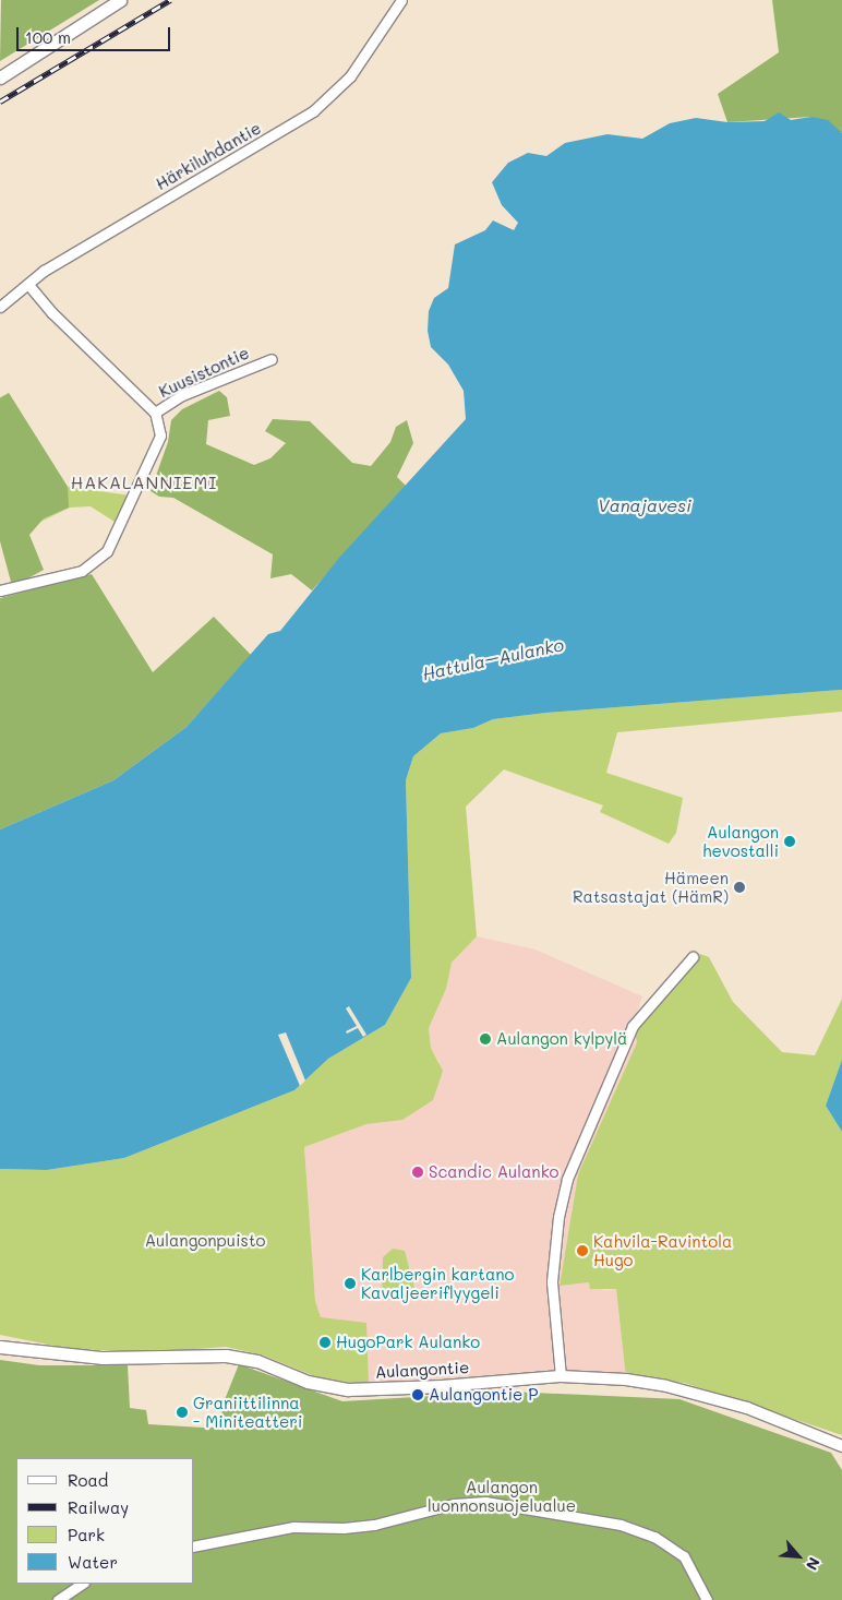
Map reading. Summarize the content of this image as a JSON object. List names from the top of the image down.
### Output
{
  "streets": {
    "main road": ["Aulangontie"],
    "street": ["Härkiluhdantie", "Kuusistontie"]
  },
  "districts": ["HAKALANNIEMI"],
  "water": ["Vanajavesi", "Hattula–Aulanko"],
  "parks": ["Aulangonpuisto", "Aulangon luonnonsuojelualue"],
  "places": [
    "Aulangon hevostalli",
    "Hämeen Ratsastajat (HämR)",
    "Aulangon kylpylä",
    "Scandic Aulanko",
    "Kahvila-Ravintola Hugo",
    "Karlbergin kartano Kavaljeeriflyygeli",
    "HugoPark Aulanko",
    "Aulangontie P",
    "Graniittilinna - Miniteatteri"
  ],
  "legend": [
    "Road",
    "Railway",
    "Park",
    "Water"
  ],
  "scale_bar": "100 m",
  "north": "bottom right"
}
